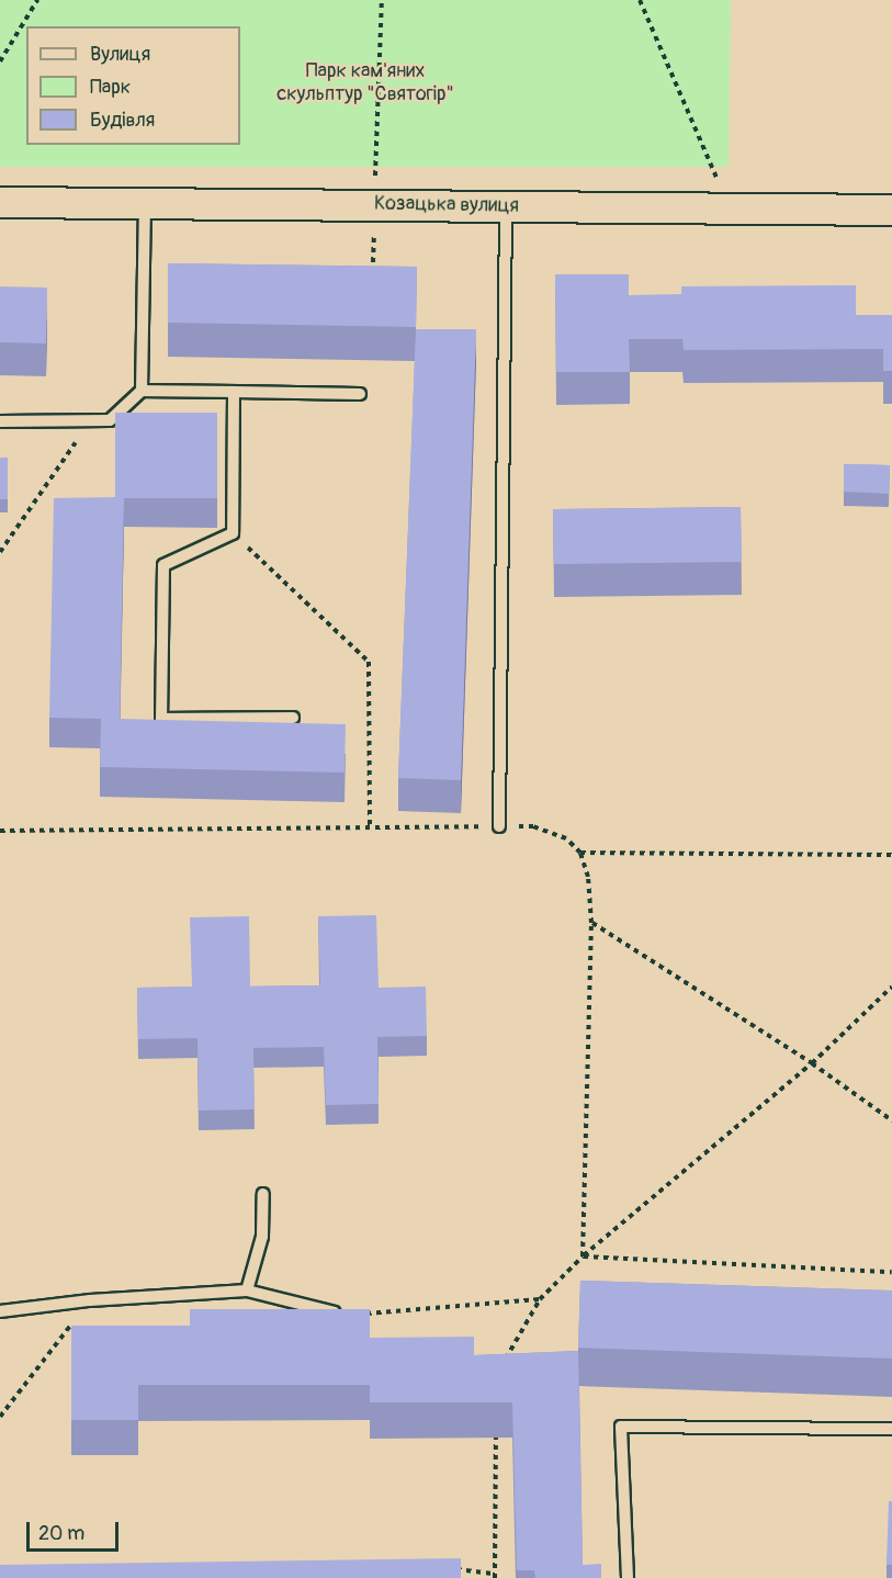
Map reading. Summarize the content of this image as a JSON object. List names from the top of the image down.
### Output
{
  "streets": {
    "street": ["Козацька вулиця"]
  },
  "parks": ["Парк кам'яних скульптур \"Святогір\""],
  "legend": ["Вулиця", "Парк", "Будівля"],
  "scale_bar": "20 m"
}
